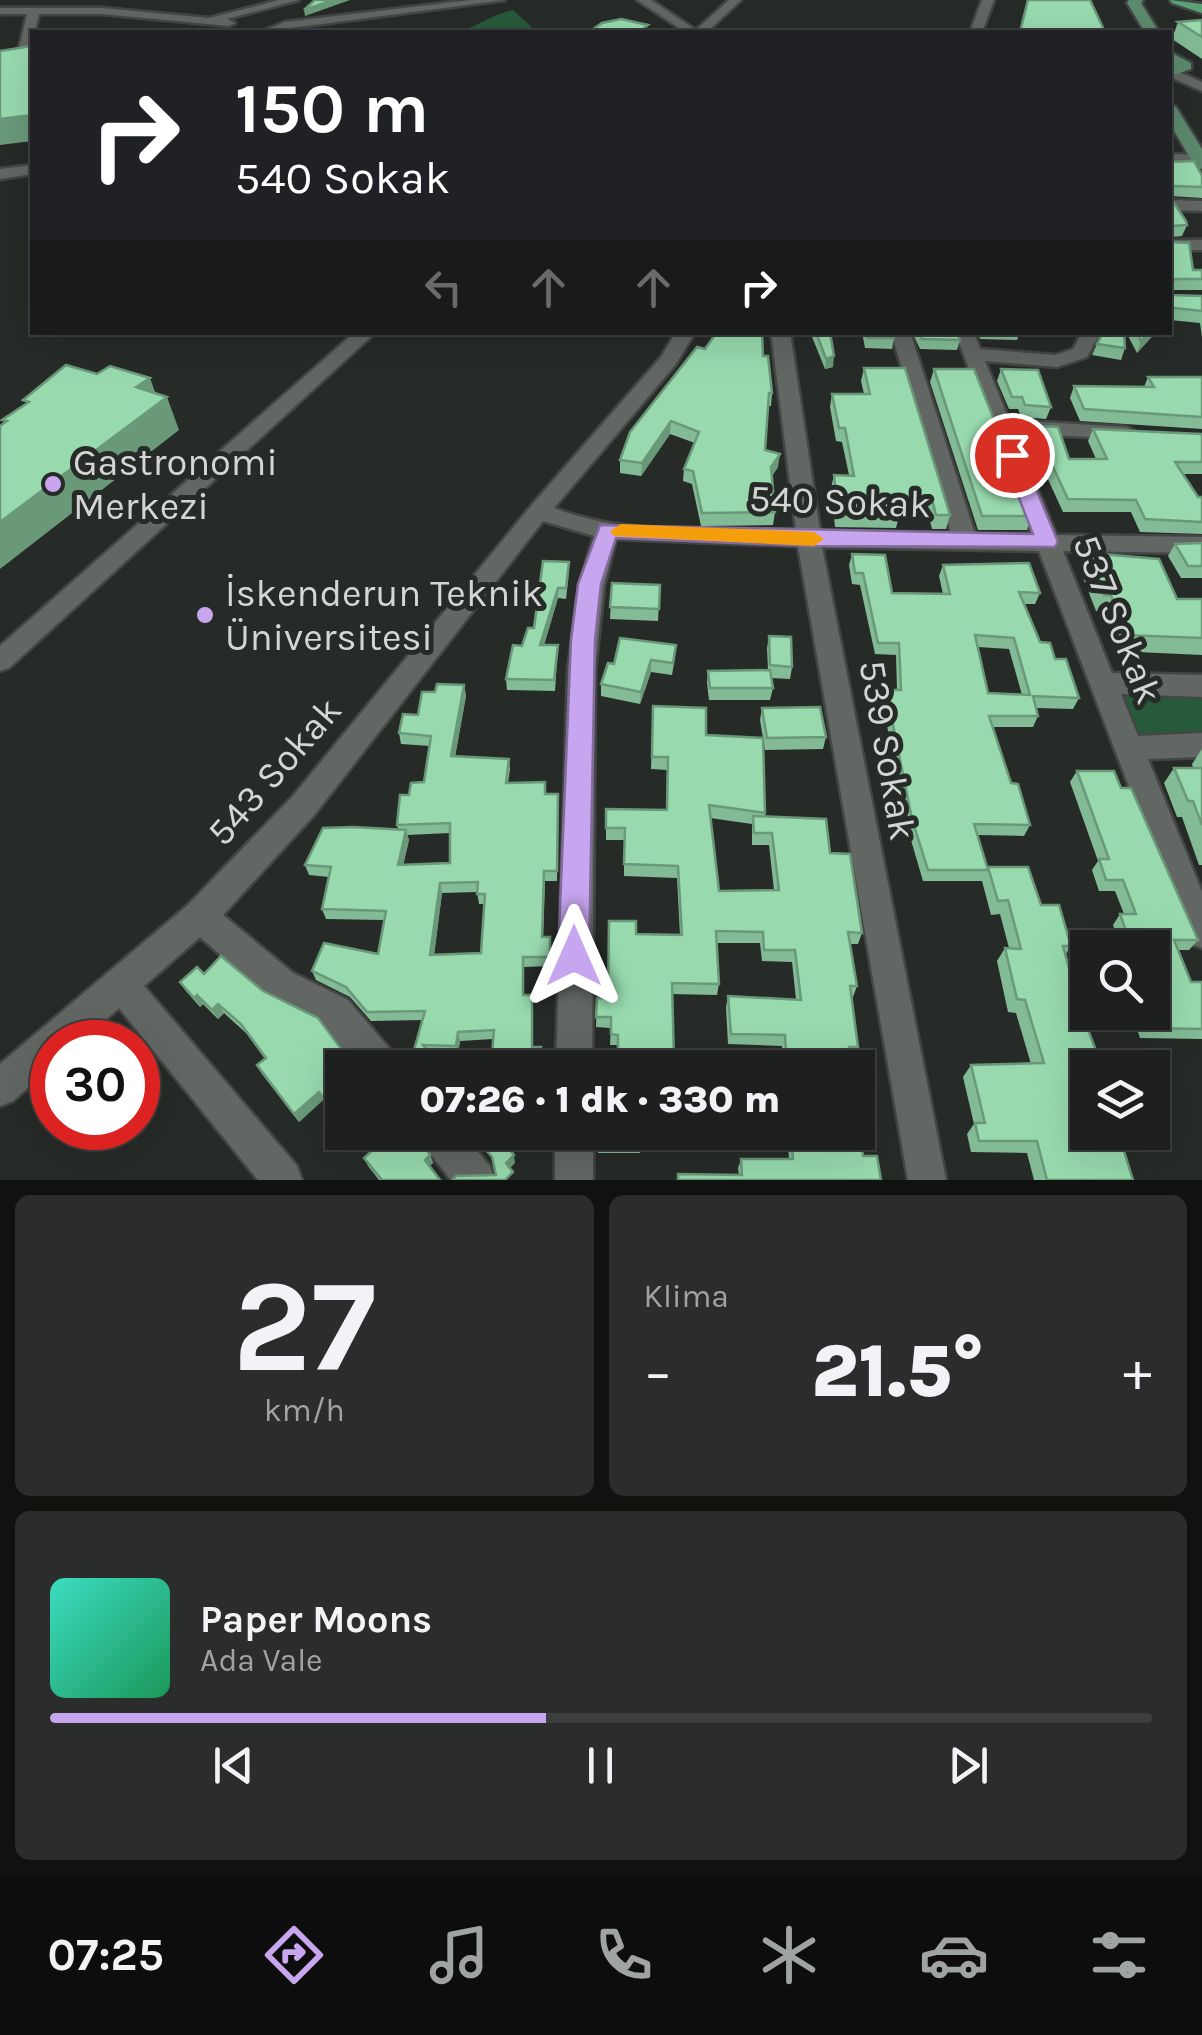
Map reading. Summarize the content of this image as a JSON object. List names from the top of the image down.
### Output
{
  "streets": {
    "street": [
      "540 Sokak",
      "537 Sokak",
      "539 Sokak",
      "543 Sokak"
    ]
  },
  "crossings": [
    ["540 Sokak", "537 Sokak"],
    ["540 Sokak", "539 Sokak"],
    ["540 Sokak", "543 Sokak"]
  ],
  "places": ["Gastronomi Merkezi", "İskenderun Teknik Üniversitesi"],
  "page": {
    "turn": ["150 m", "540 Sokak"],
    "limit": "30",
    "trip": "07:26 · 1 dk · 330 m",
    "tile": [
      ["27", "km/h"],
      "Klima"
    ],
    "heat": ["−", "21.5°", "+"],
    "song": ["Paper Moons", "Ada Vale"],
    "tabs": "07:25"
  }
}
